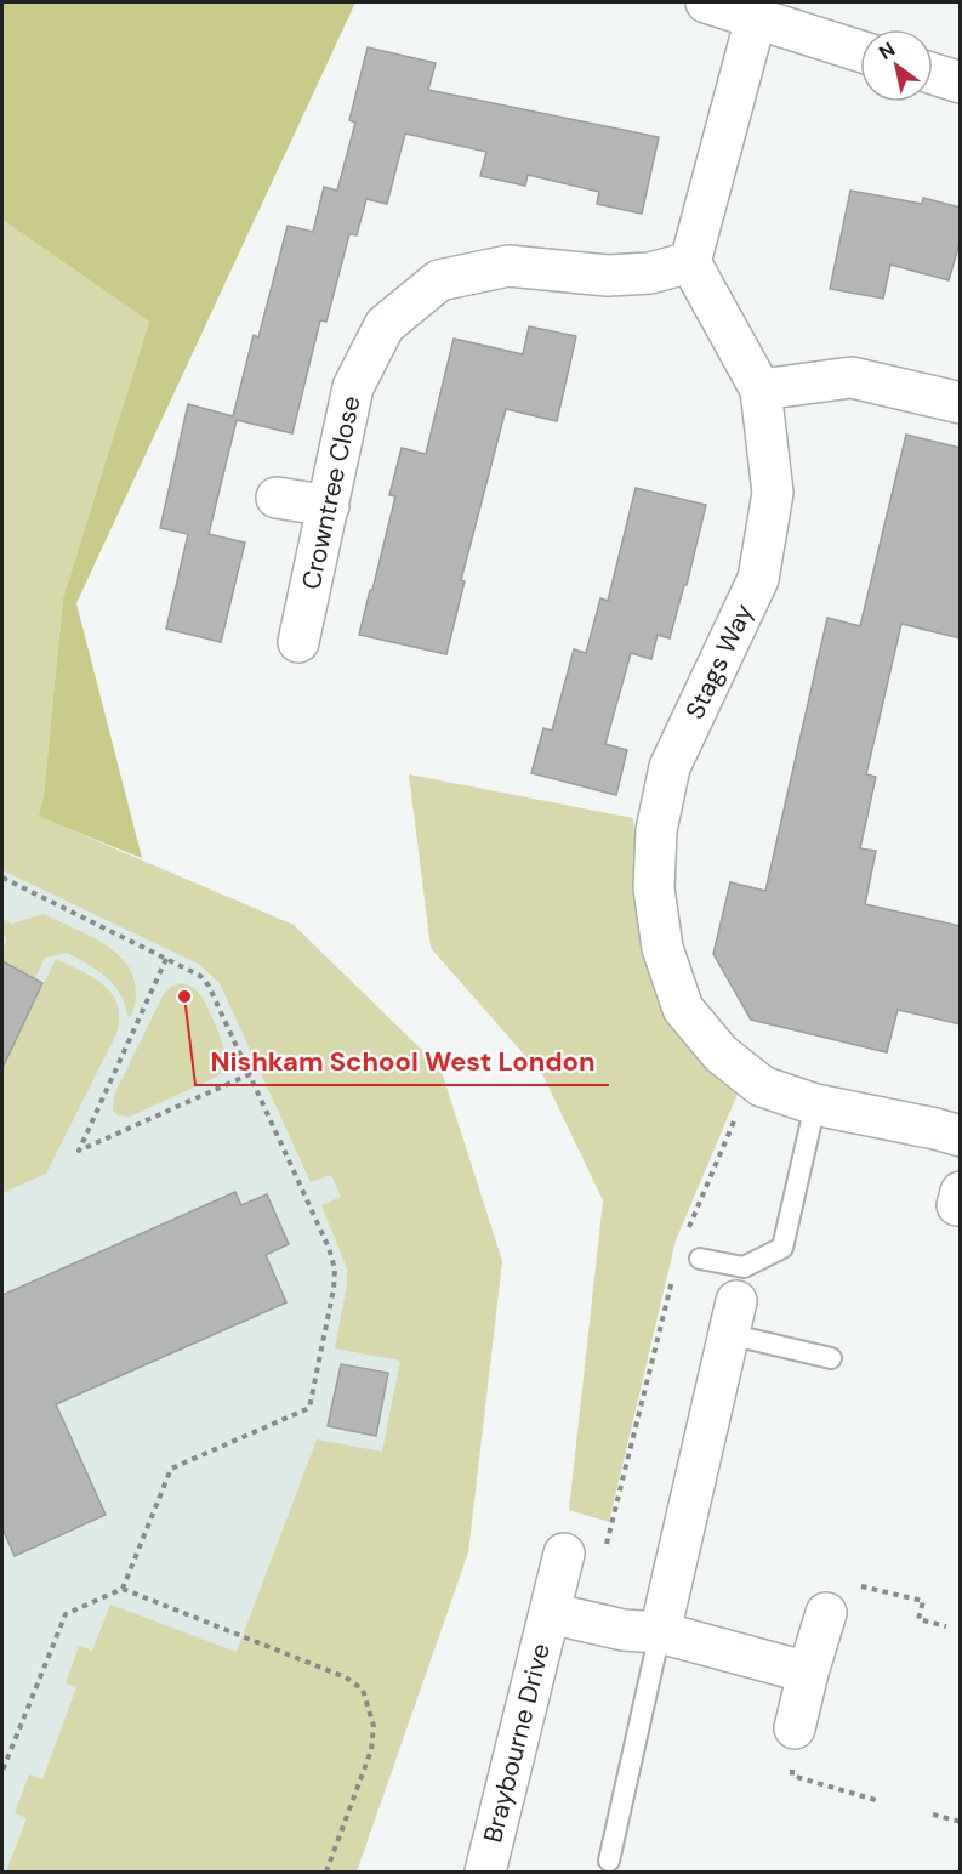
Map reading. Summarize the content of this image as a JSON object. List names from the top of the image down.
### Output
{
  "streets": {
    "street": ["Crowntree Close", "Stags Way", "Braybourne Drive"]
  },
  "crossings": [
    ["Crowntree Close", "Stags Way"]
  ],
  "places": ["Nishkam School West London"],
  "north": "top left"
}
